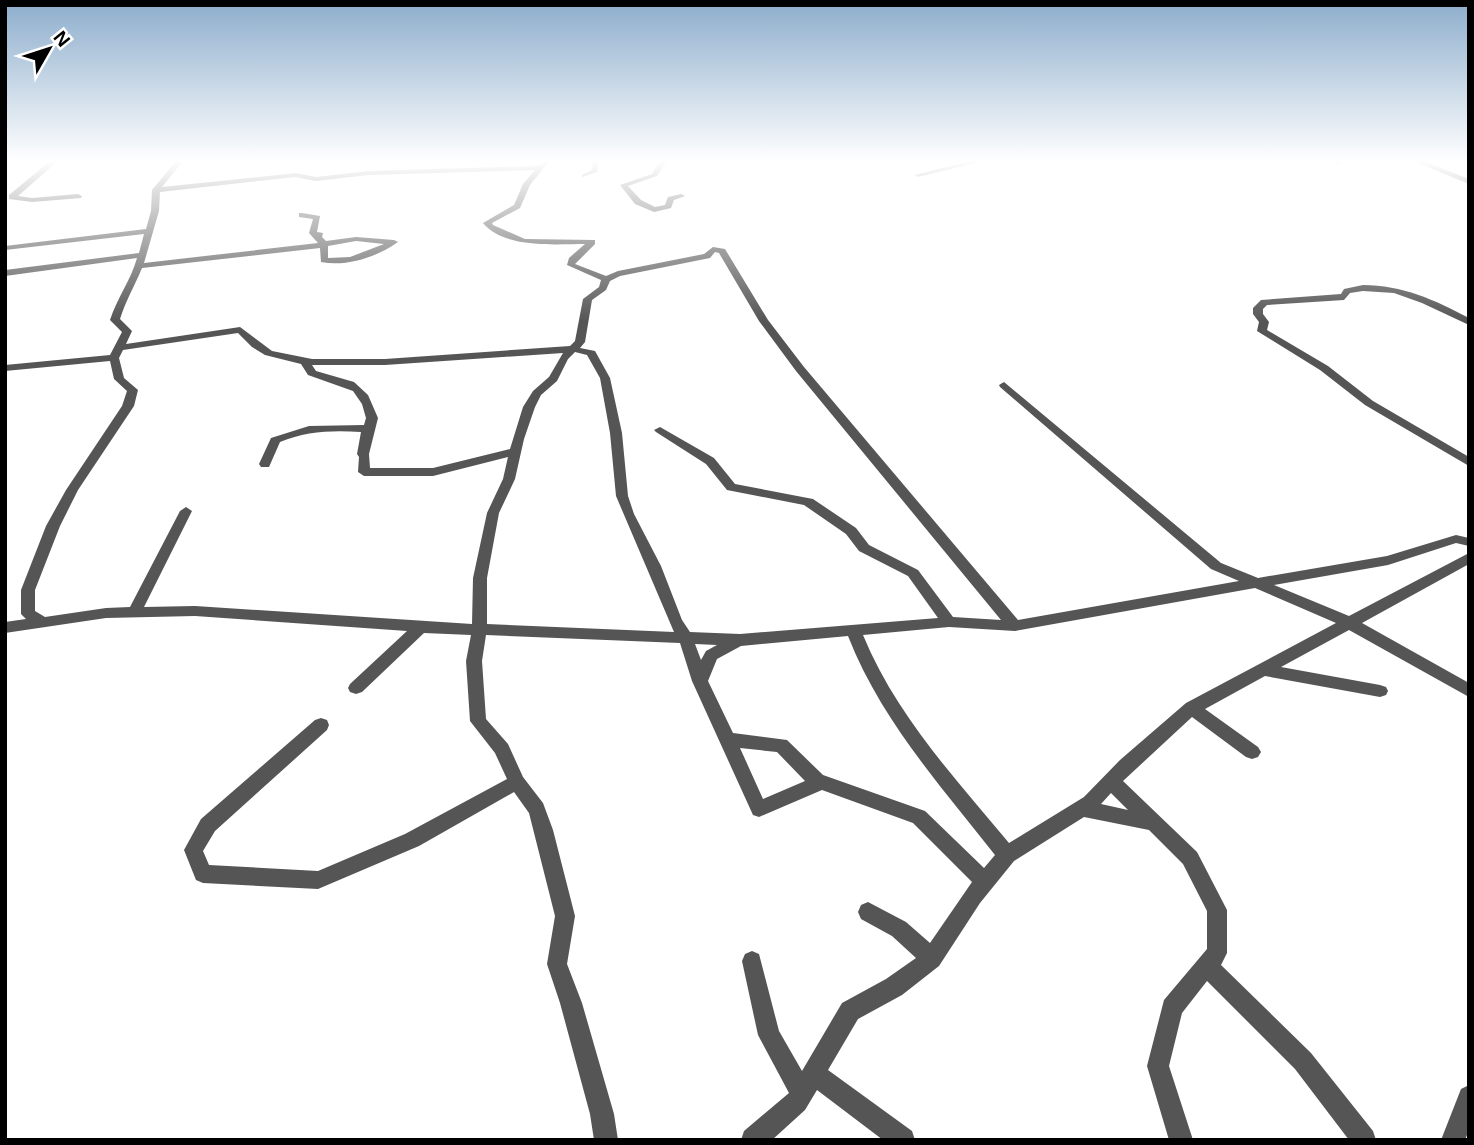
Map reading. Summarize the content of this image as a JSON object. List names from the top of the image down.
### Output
{
  "north": "top right"
}
